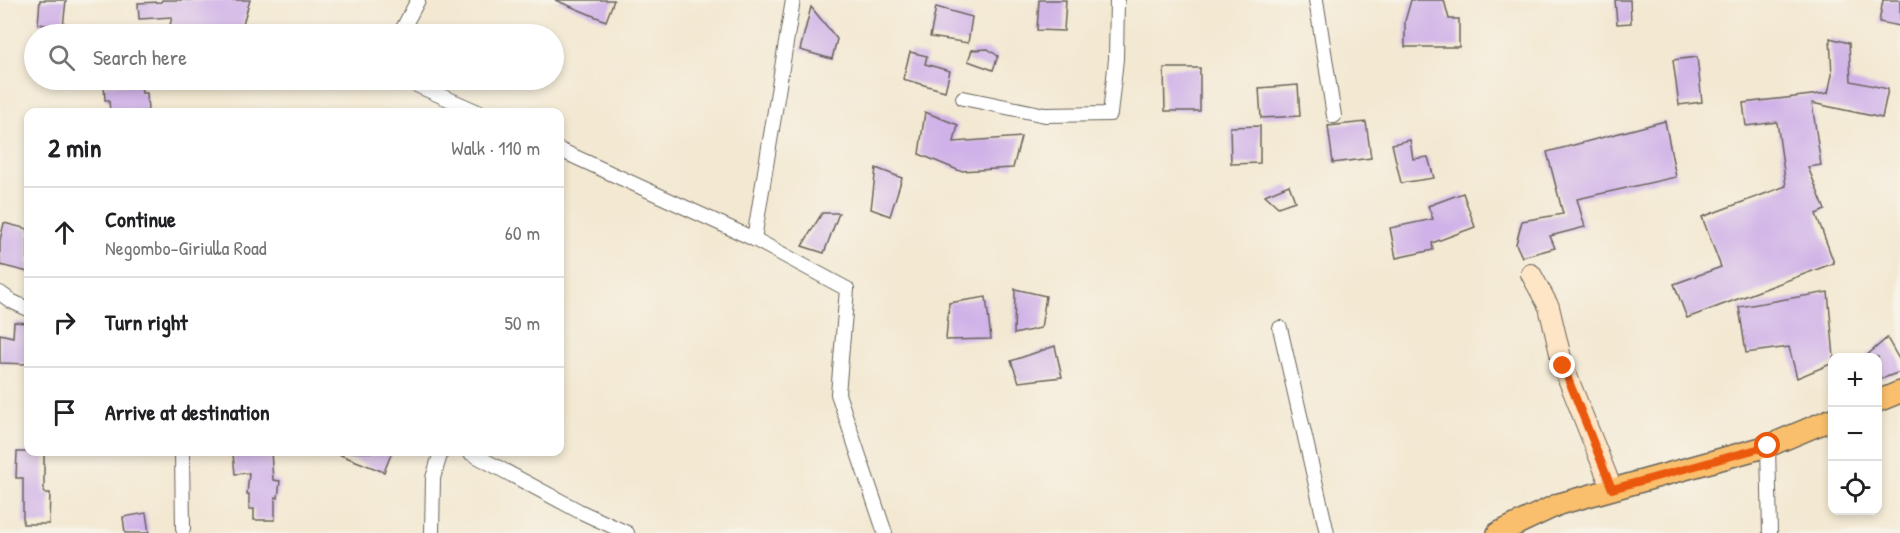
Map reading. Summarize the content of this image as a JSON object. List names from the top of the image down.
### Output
{
  "page": {
    "search": "Search here",
    "heading": ["2 min", "Walk · 110 m"],
    "list": [
      ["Continue", "Negombo-Giriulla Road", "60 m"],
      ["Turn right", "50 m"],
      "Arrive at destination"
    ],
    "map_buttons": ["+", "−"]
  }
}
